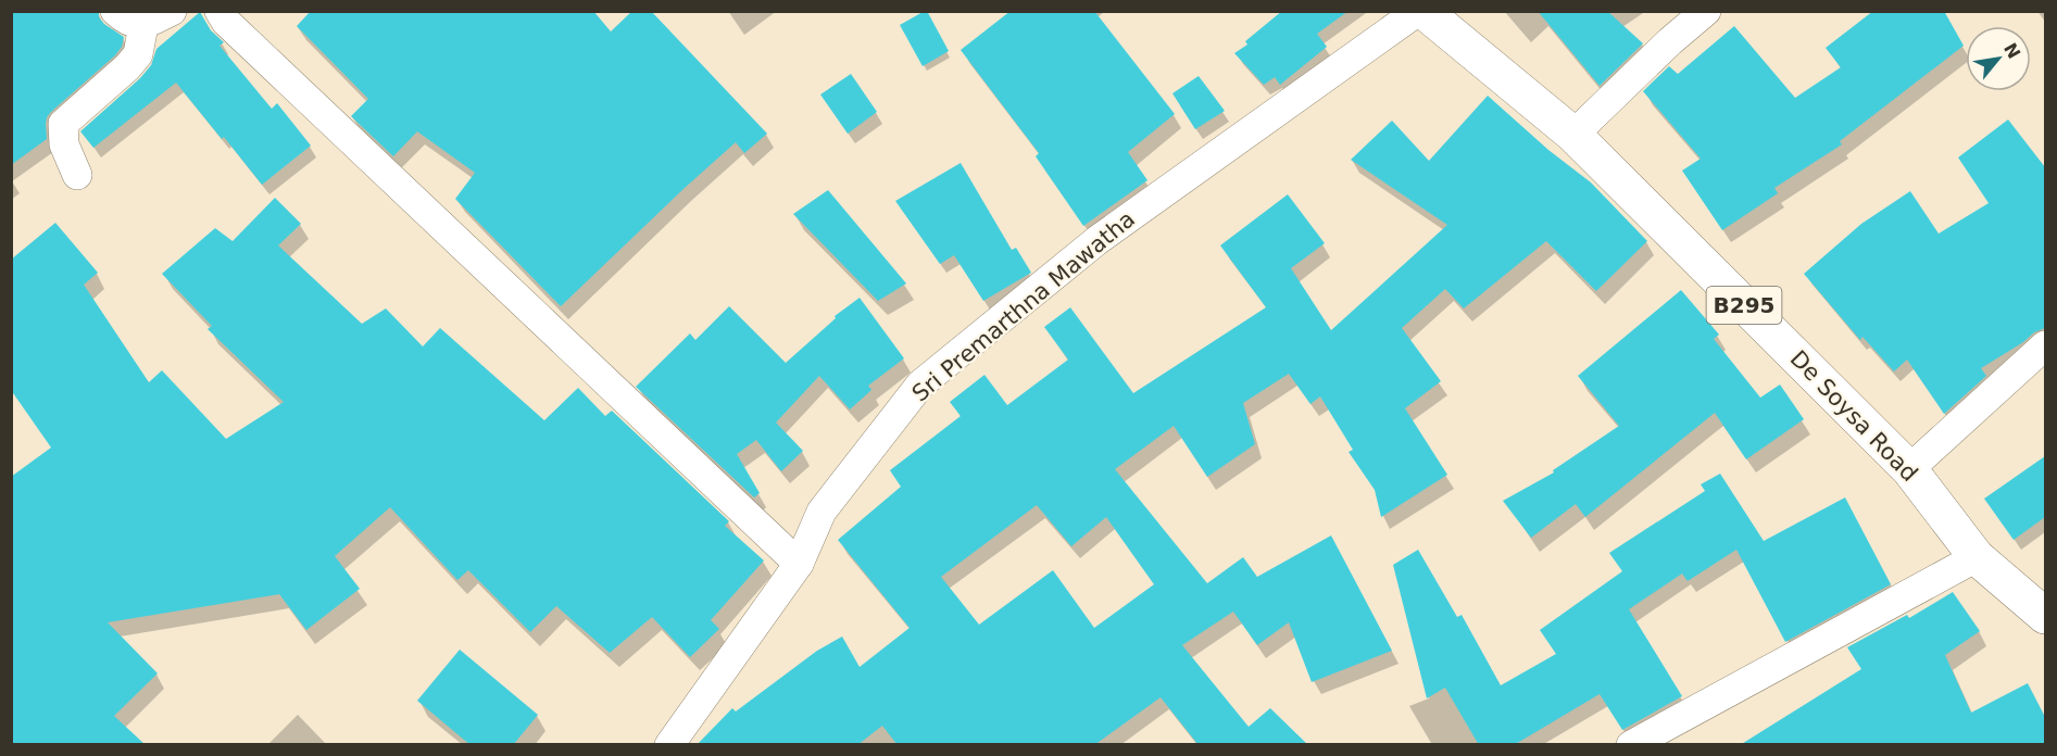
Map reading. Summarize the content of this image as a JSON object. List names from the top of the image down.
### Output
{
  "streets": {
    "main road": ["B295", "De Soysa Road"],
    "street": ["Sri Premarthna Mawatha"]
  },
  "north": "top right"
}
